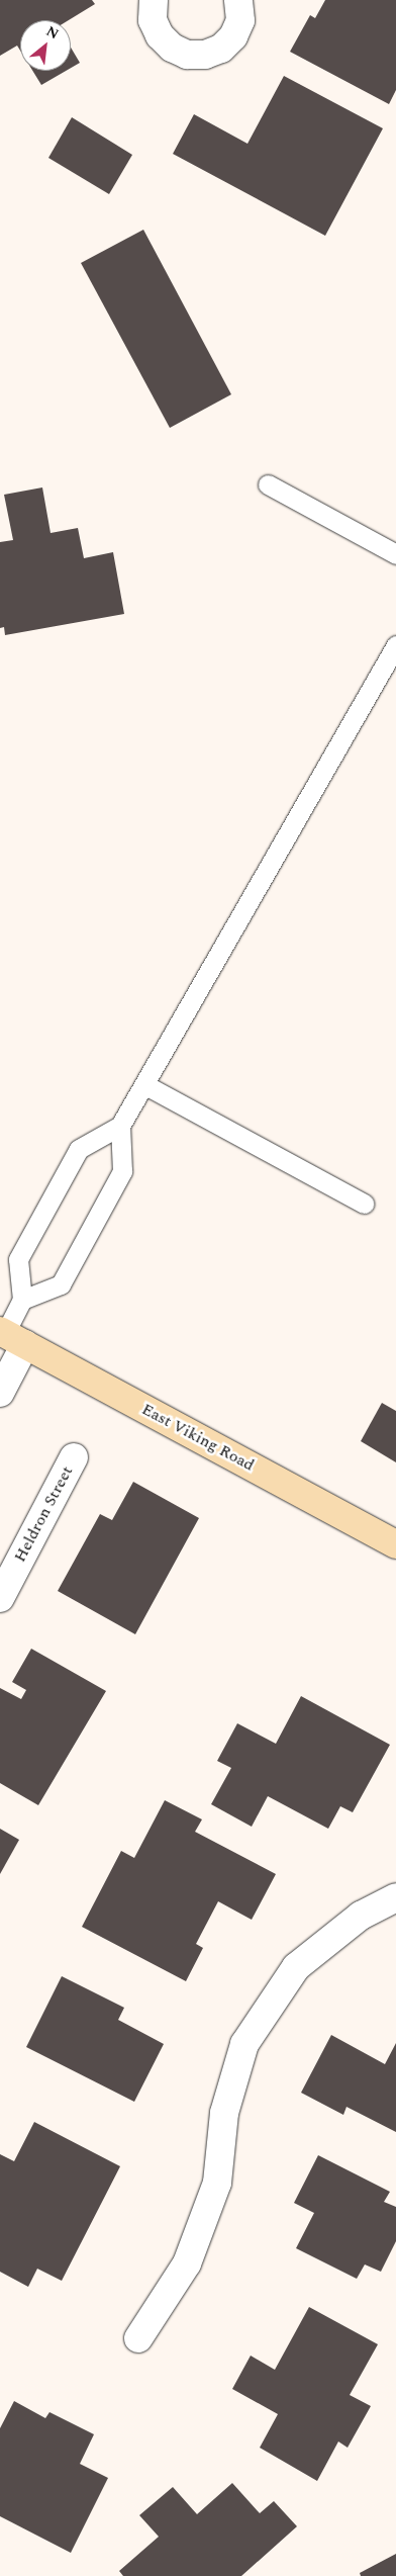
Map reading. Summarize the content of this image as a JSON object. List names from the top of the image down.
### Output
{
  "streets": {
    "street": ["East Viking Road", "Heldron Street"]
  },
  "north": "top right"
}
